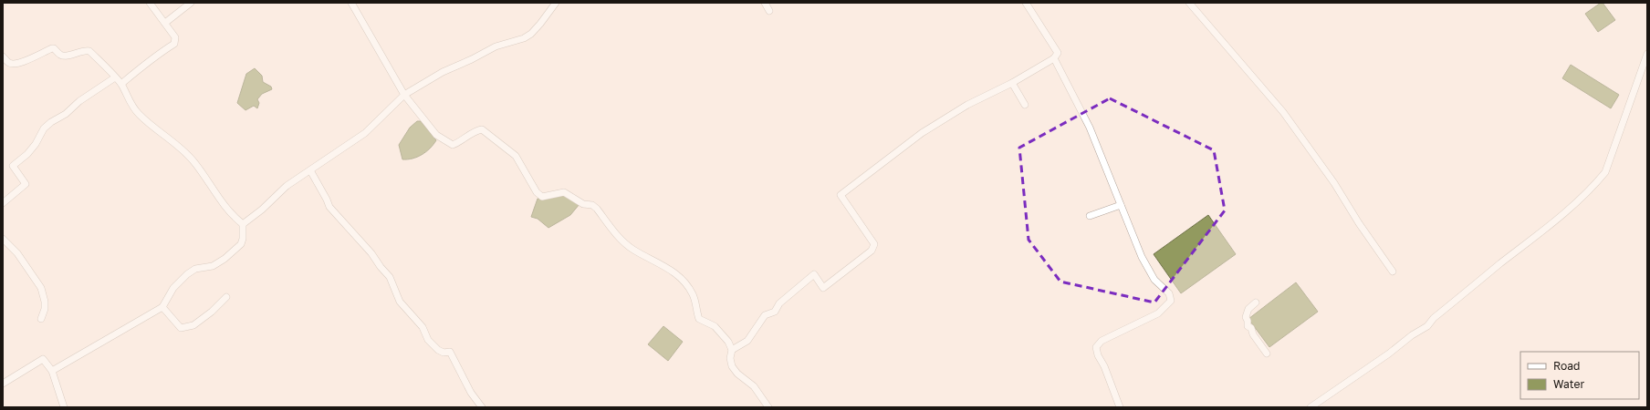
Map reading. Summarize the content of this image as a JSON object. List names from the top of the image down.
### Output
{
  "legend": ["Road", "Water"]
}
